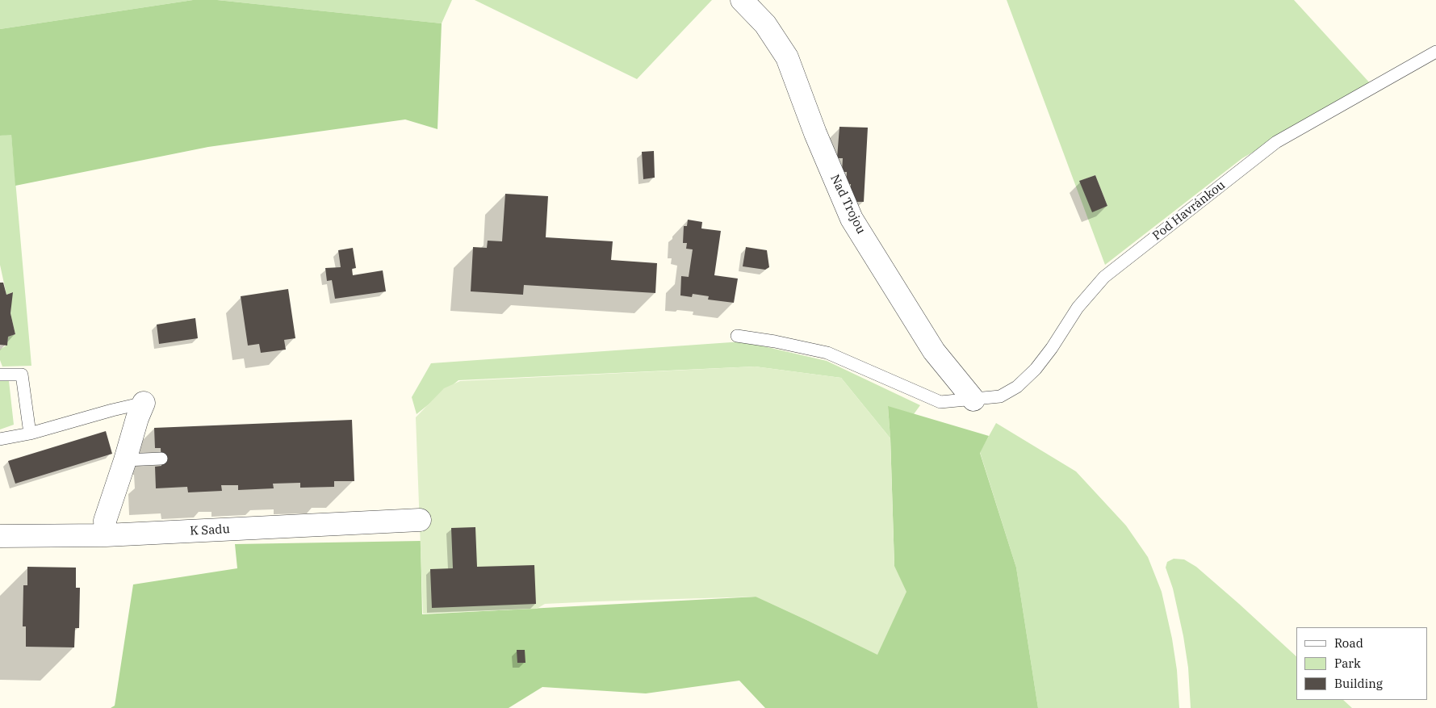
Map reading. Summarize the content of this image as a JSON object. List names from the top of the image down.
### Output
{
  "streets": {
    "street": ["Nad Trojou", "K Sadu"],
    "lane": ["Pod Havránkou"]
  },
  "crossings": [
    ["Nad Trojou", "Pod Havránkou"]
  ],
  "legend": ["Road", "Park", "Building"]
}
